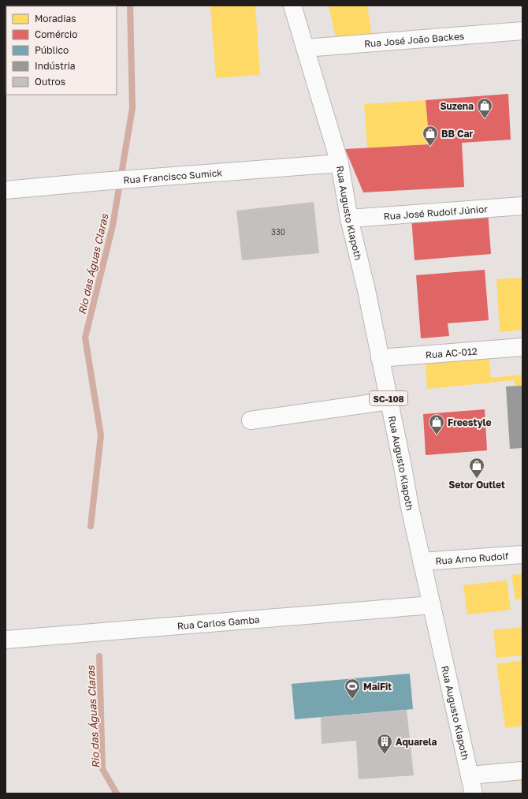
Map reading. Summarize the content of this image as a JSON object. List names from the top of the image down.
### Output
{
  "streets": {
    "street": [
      "Rua José João Backes",
      "Rua Francisco Sumick",
      "Rua José Rudolf Júnior",
      "Rua Augusto Klapoth",
      "Rua AC-012",
      "SC-108",
      "Rua Arno Rudolf",
      "Rua Carlos Gamba"
    ]
  },
  "crossings": [
    ["Rua José João Backes", "Rua Augusto Klapoth"],
    ["Rua Francisco Sumick", "Rua Augusto Klapoth"],
    ["Rua José Rudolf Júnior", "Rua Augusto Klapoth"],
    ["Rua Augusto Klapoth", "Rua AC-012"],
    ["Rua Augusto Klapoth", "Rua Arno Rudolf"],
    ["Rua Augusto Klapoth", "Rua Carlos Gamba"]
  ],
  "water": ["Rio das Águas Claras"],
  "places": {
    "shop": [
      "Suzena",
      "BB Car",
      "Freestyle",
      "Setor Outlet"
    ],
    "sports": ["MaiFit"],
    "building": ["Aquarela"]
  },
  "house_numbers": ["330"],
  "legend": [
    "Moradias",
    "Comércio",
    "Público",
    "Indústria",
    "Outros"
  ]
}
